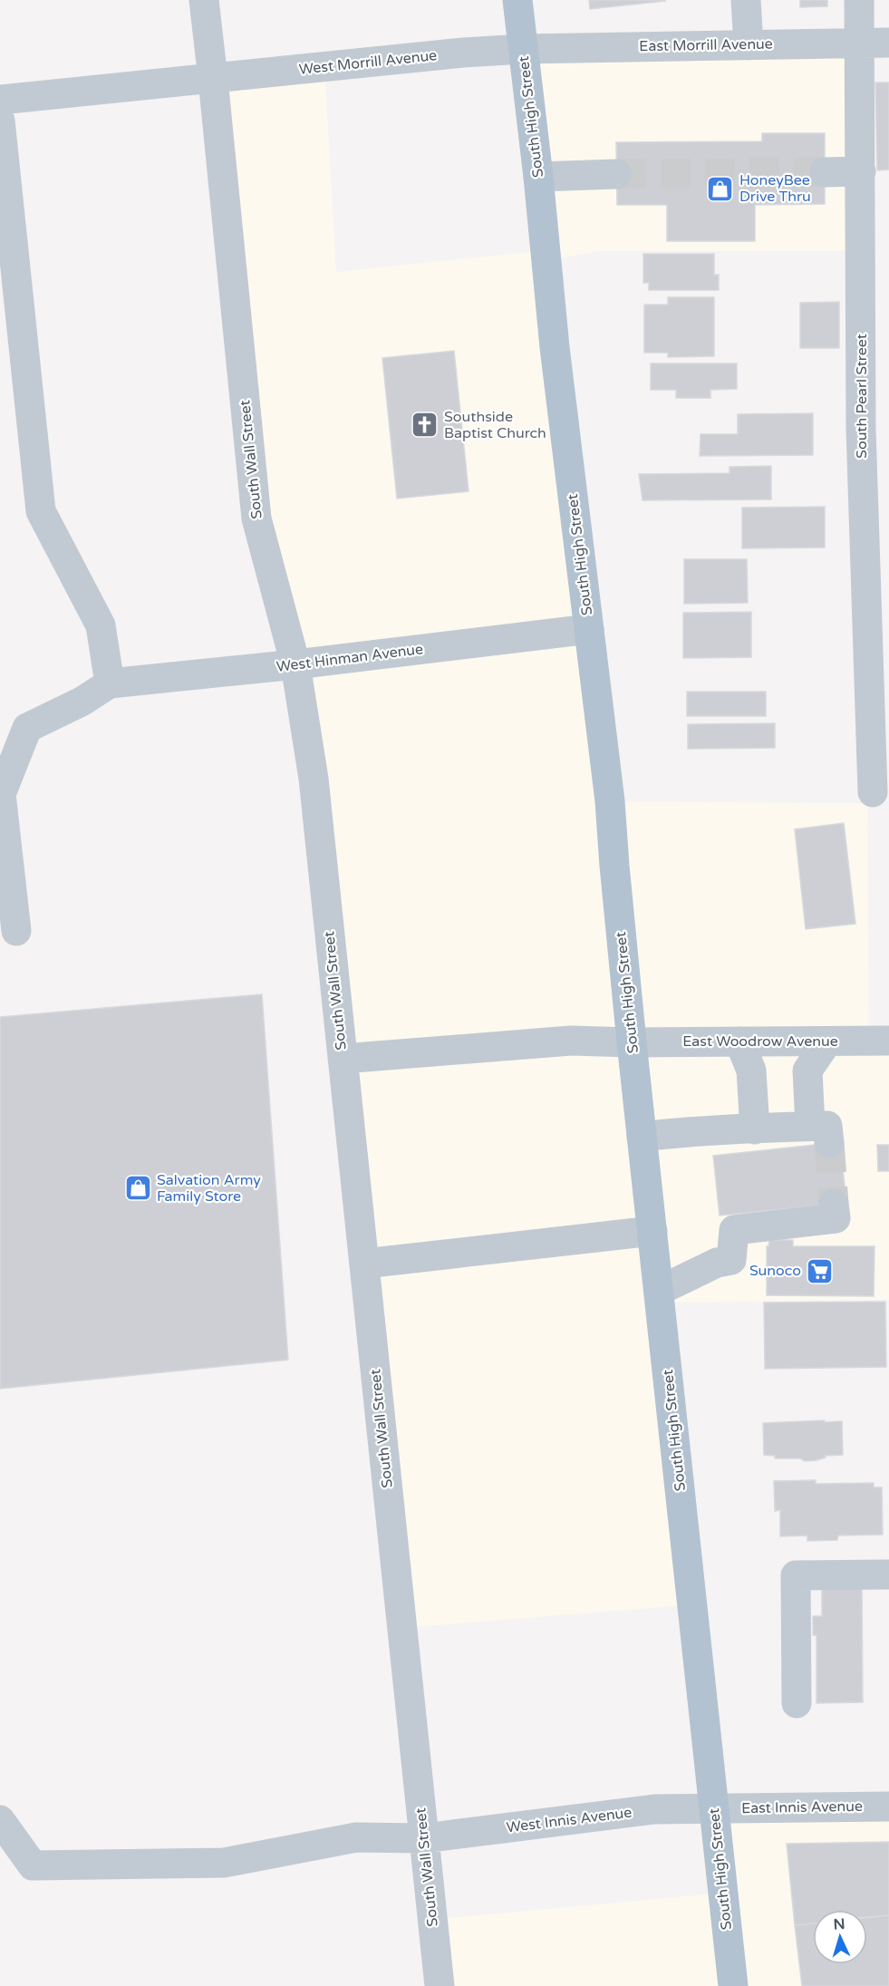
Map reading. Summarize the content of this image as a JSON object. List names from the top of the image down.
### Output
{
  "streets": {
    "main road": ["South High Street"],
    "street": [
      "East Morrill Avenue",
      "West Morrill Avenue",
      "South Pearl Street",
      "South Wall Street",
      "West Hinman Avenue",
      "East Woodrow Avenue",
      "East Innis Avenue",
      "West Innis Avenue"
    ]
  },
  "crossings": [
    ["East Morrill Avenue", "West Morrill Avenue"],
    ["East Morrill Avenue", "South High Street"],
    ["East Morrill Avenue", "South Pearl Street"],
    ["West Morrill Avenue", "South High Street"],
    ["West Morrill Avenue", "South Wall Street"],
    ["South High Street", "West Hinman Avenue"],
    ["South High Street", "East Woodrow Avenue"],
    ["South High Street", "East Innis Avenue"],
    ["South High Street", "West Innis Avenue"],
    ["South Wall Street", "West Hinman Avenue"],
    ["South Wall Street", "East Woodrow Avenue"],
    ["South Wall Street", "West Innis Avenue"],
    ["East Innis Avenue", "West Innis Avenue"]
  ],
  "places": {
    "shop": ["HoneyBee Drive Thru", "Salvation Army Family Store"],
    "church": ["Southside Baptist Church"],
    "supermarket": ["Sunoco"]
  },
  "north": "top"
}
